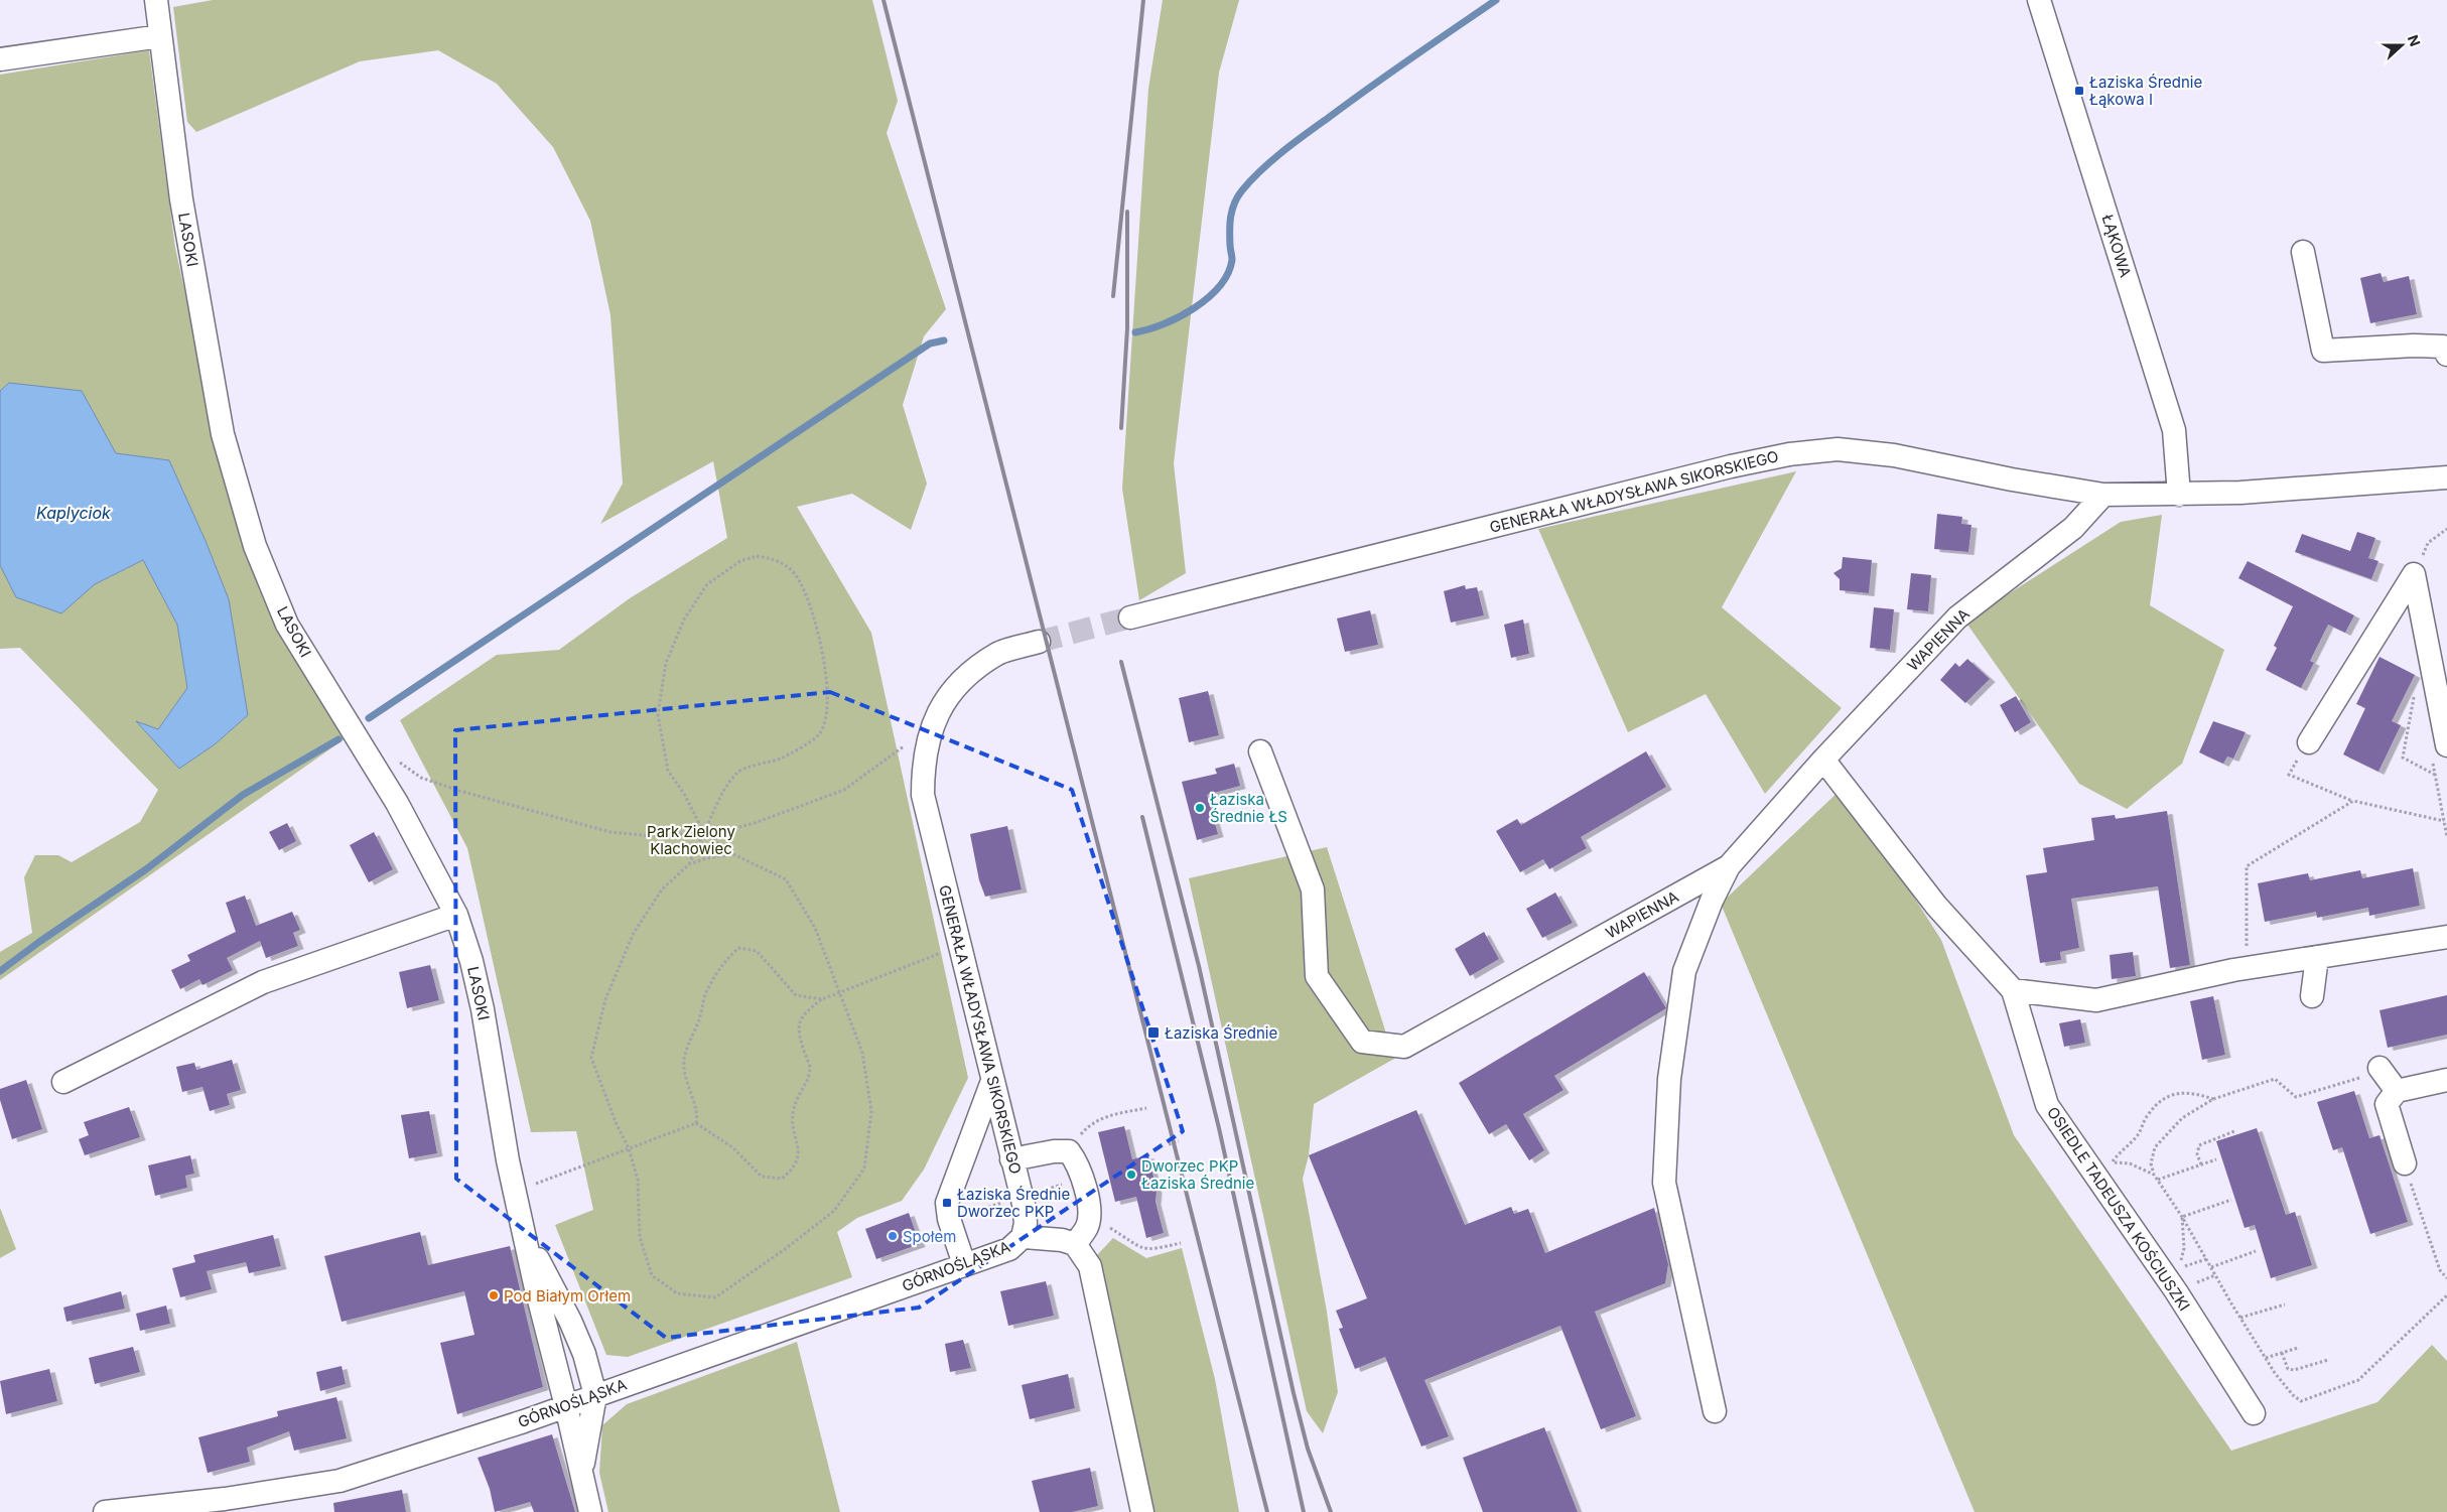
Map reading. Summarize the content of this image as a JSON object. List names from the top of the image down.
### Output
{
  "streets": {
    "street": [
      "LASOKI",
      "ŁĄKOWA",
      "GENERAŁA WŁADYSŁAWA SIKORSKIEGO",
      "WAPIENNA",
      "OSIEDLE TADEUSZA KOŚCIUSZKI",
      "GÓRNOŚLĄSKA"
    ]
  },
  "crossings": [
    ["ŁĄKOWA", "GENERAŁA WŁADYSŁAWA SIKORSKIEGO"],
    ["GENERAŁA WŁADYSŁAWA SIKORSKIEGO", "WAPIENNA"],
    ["GENERAŁA WŁADYSŁAWA SIKORSKIEGO", "GÓRNOŚLĄSKA"],
    ["WAPIENNA", "OSIEDLE TADEUSZA KOŚCIUSZKI"]
  ],
  "water": ["Kaplyciok"],
  "parks": ["Park Zielony Klachowiec"],
  "places": {
    "transit": ["Łaziska Średnie Łąkowa I", "Łaziska Średnie", "Łaziska Średnie Dworzec PKP"],
    "other": [
      "Łaziska Średnie ŁS",
      "Dworzec PKP Łaziska Średnie",
      "Społem",
      "Pod Białym Orłem"
    ]
  },
  "north": "right"
}
